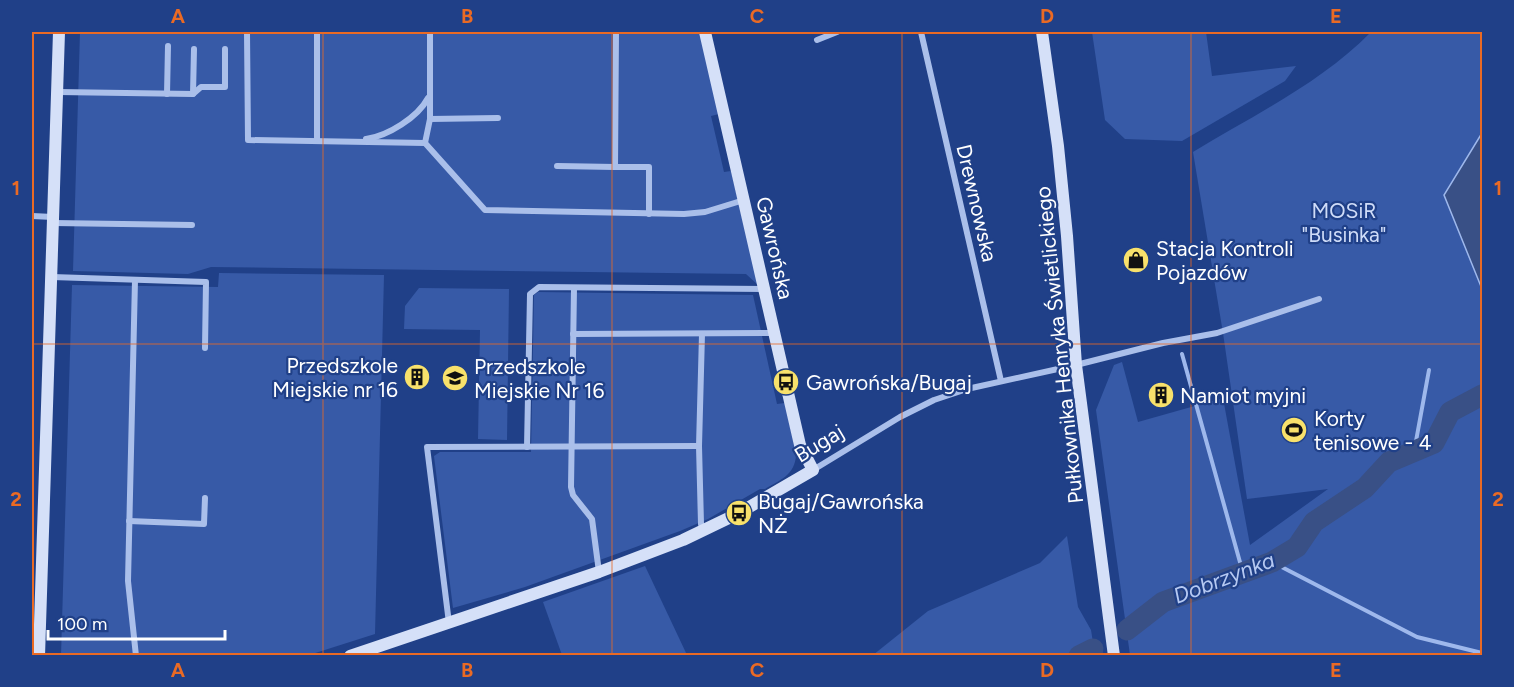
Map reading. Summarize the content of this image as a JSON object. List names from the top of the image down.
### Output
{
  "streets": {
    "street": [
      "Drewnowska",
      "Gawrońska",
      "Pułkownika Henryka Świetlickiego",
      "Bugaj"
    ]
  },
  "crossings": [
    ["Drewnowska", "Bugaj"],
    ["Gawrońska", "Bugaj"],
    ["Pułkownika Henryka Świetlickiego", "Bugaj"]
  ],
  "water": ["Dobrzynka"],
  "parks": ["MOSiR \"Businka\""],
  "places": {
    "shop": ["Stacja Kontroli Pojazdów"],
    "building": ["Przedszkole Miejskie nr 16", "Namiot myjni"],
    "school or university": ["Przedszkole Miejskie Nr 16"],
    "bus stop": ["Gawrońska/Bugaj", "Bugaj/Gawrońska NŻ"],
    "sports": ["Korty tenisowe - 4"]
  },
  "scale_bar": "100 m",
  "grid": {
    "columns": [
      "A",
      "B",
      "C",
      "D",
      "E"
    ],
    "rows": ["1", "2"]
  }
}
